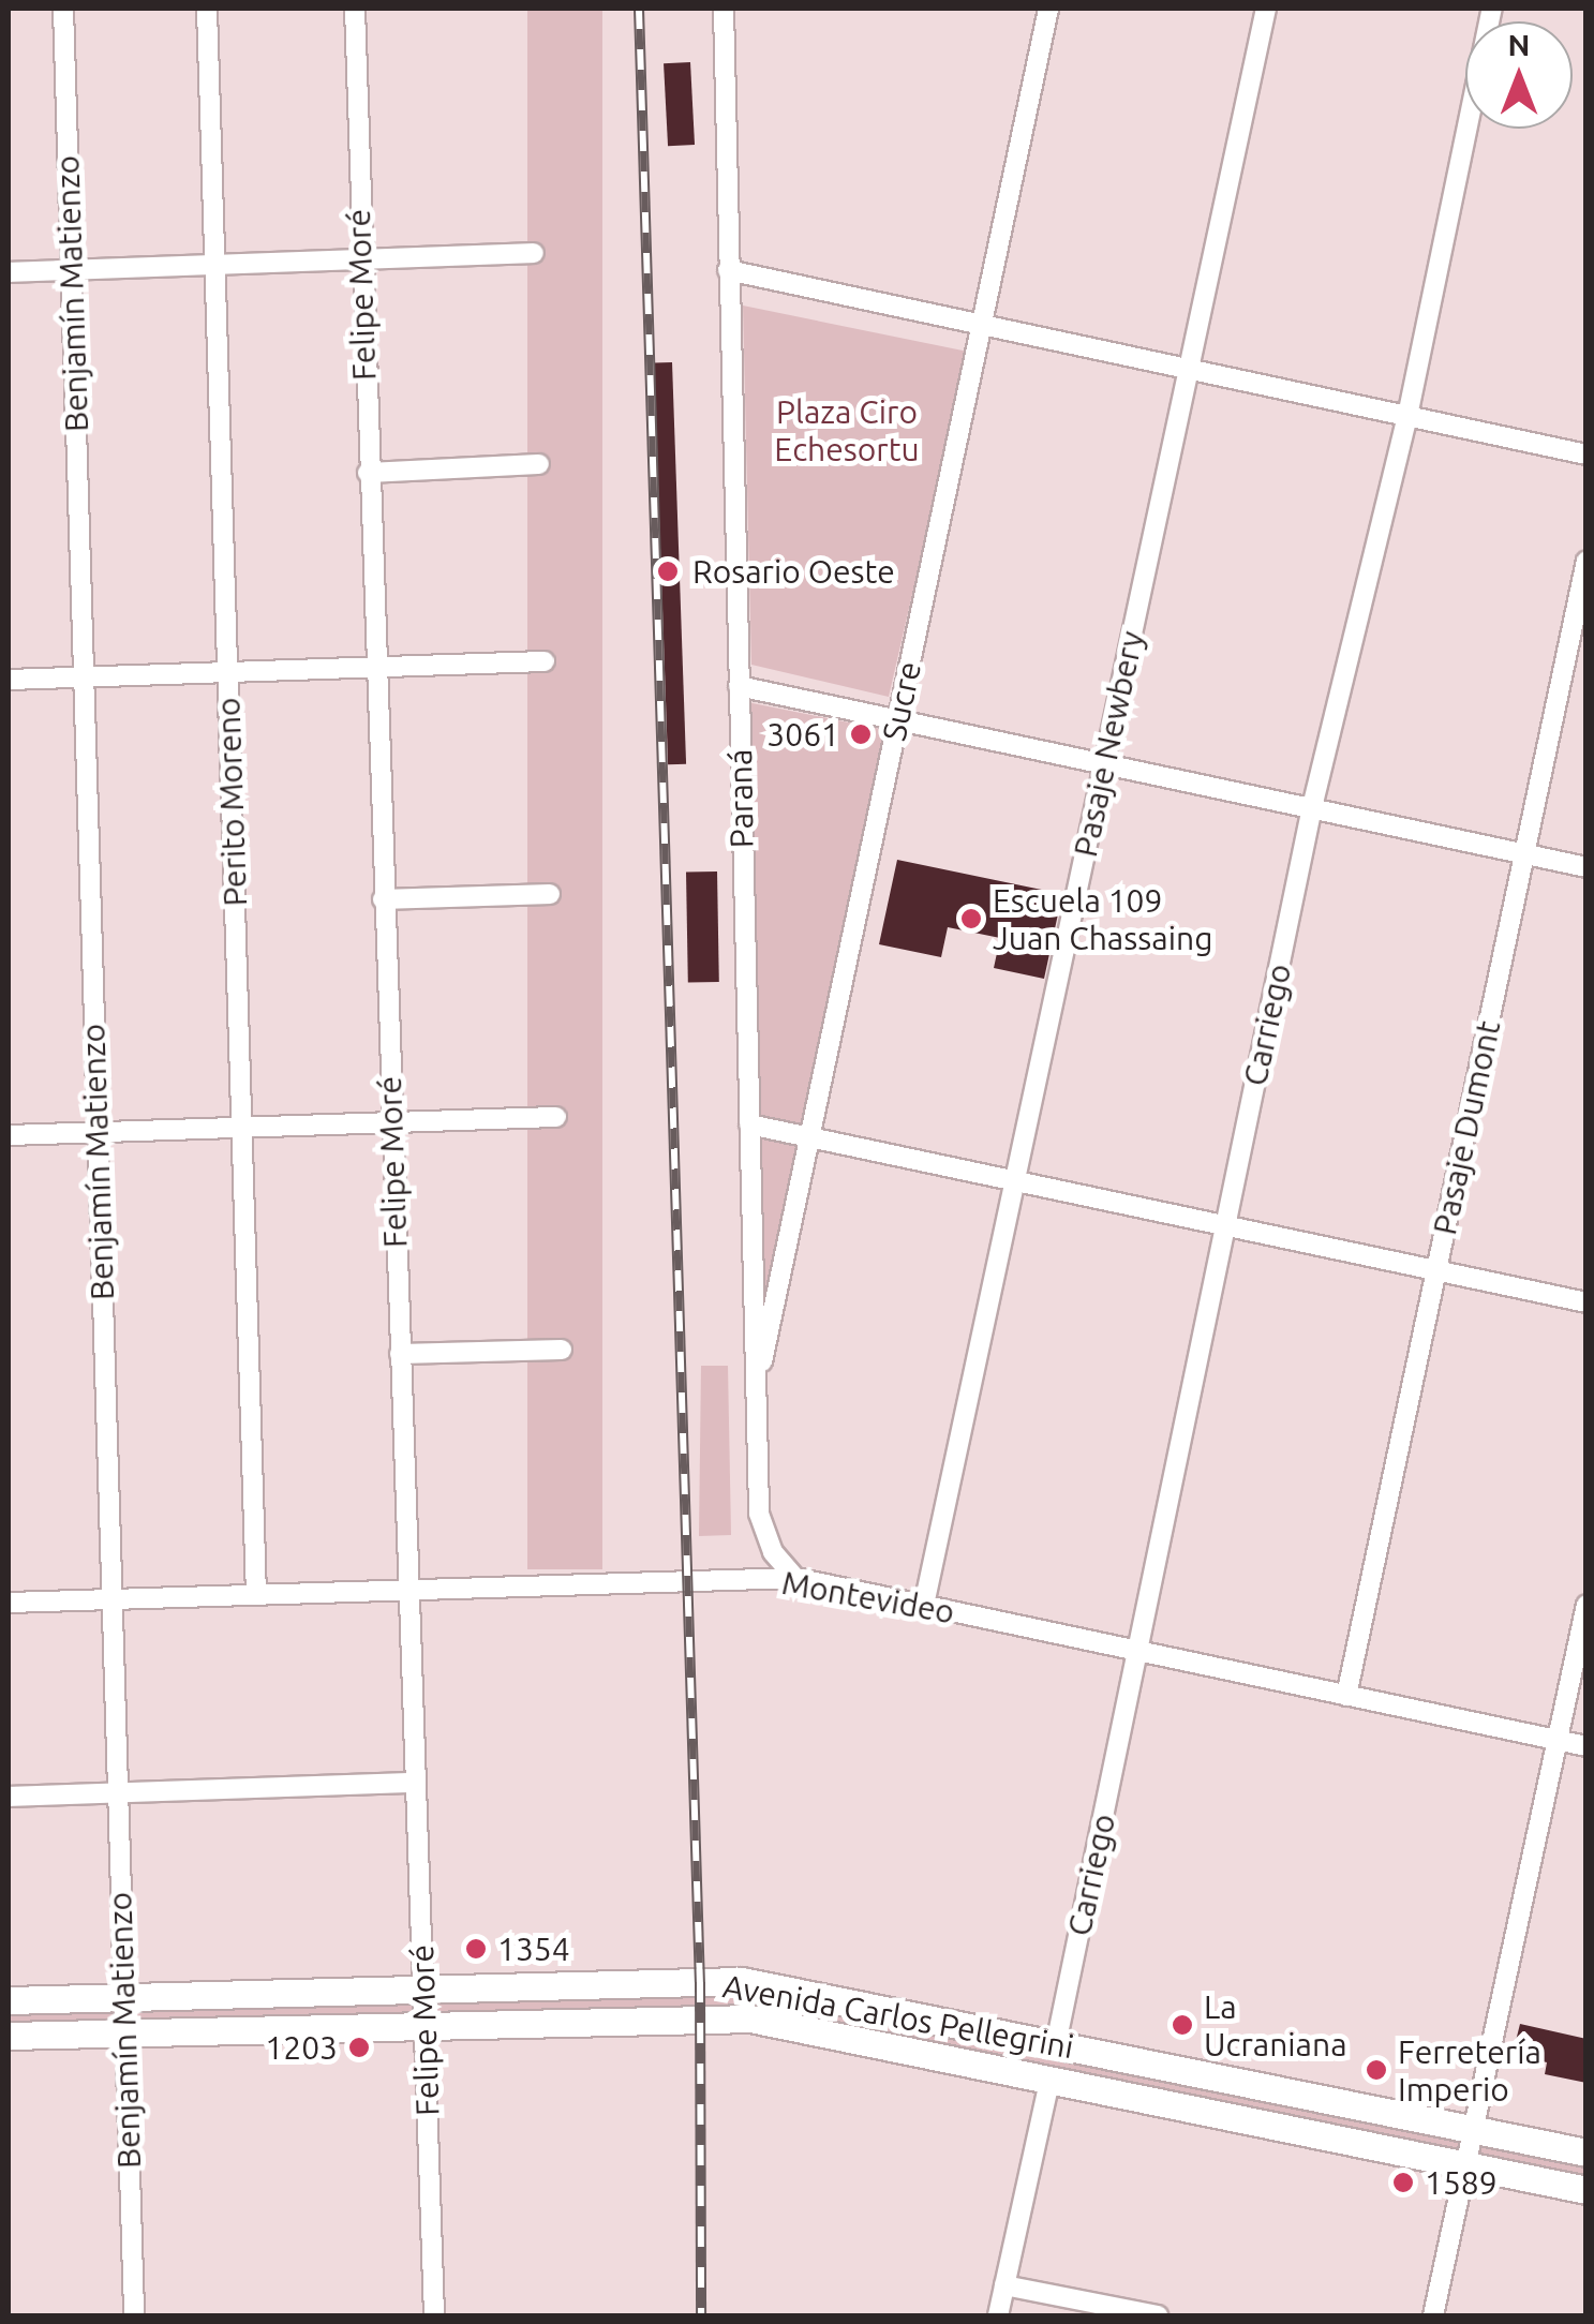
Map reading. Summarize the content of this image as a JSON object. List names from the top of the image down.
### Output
{
  "streets": {
    "main road": ["Avenida Carlos Pellegrini"],
    "street": [
      "Benjamín Matienzo",
      "Felipe Moré",
      "Sucre",
      "Pasaje Newbery",
      "Paraná",
      "Perito Moreno",
      "Carriego",
      "Pasaje Dumont",
      "Montevideo"
    ]
  },
  "crossings": [
    ["Benjamín Matienzo", "Montevideo"],
    ["Benjamín Matienzo", "Avenida Carlos Pellegrini"],
    ["Felipe Moré", "Montevideo"],
    ["Felipe Moré", "Avenida Carlos Pellegrini"],
    ["Sucre", "Paraná"],
    ["Pasaje Newbery", "Montevideo"],
    ["Paraná", "Montevideo"],
    ["Perito Moreno", "Montevideo"],
    ["Carriego", "Montevideo"],
    ["Carriego", "Avenida Carlos Pellegrini"],
    ["Pasaje Dumont", "Montevideo"]
  ],
  "parks": ["Plaza Ciro Echesortu"],
  "places": [
    "Rosario Oeste",
    "3061",
    "Escuela 109 Juan Chassaing",
    "1354",
    "La Ucraniana",
    "1203",
    "Ferretería Imperio",
    "1589"
  ],
  "north": "top"
}
